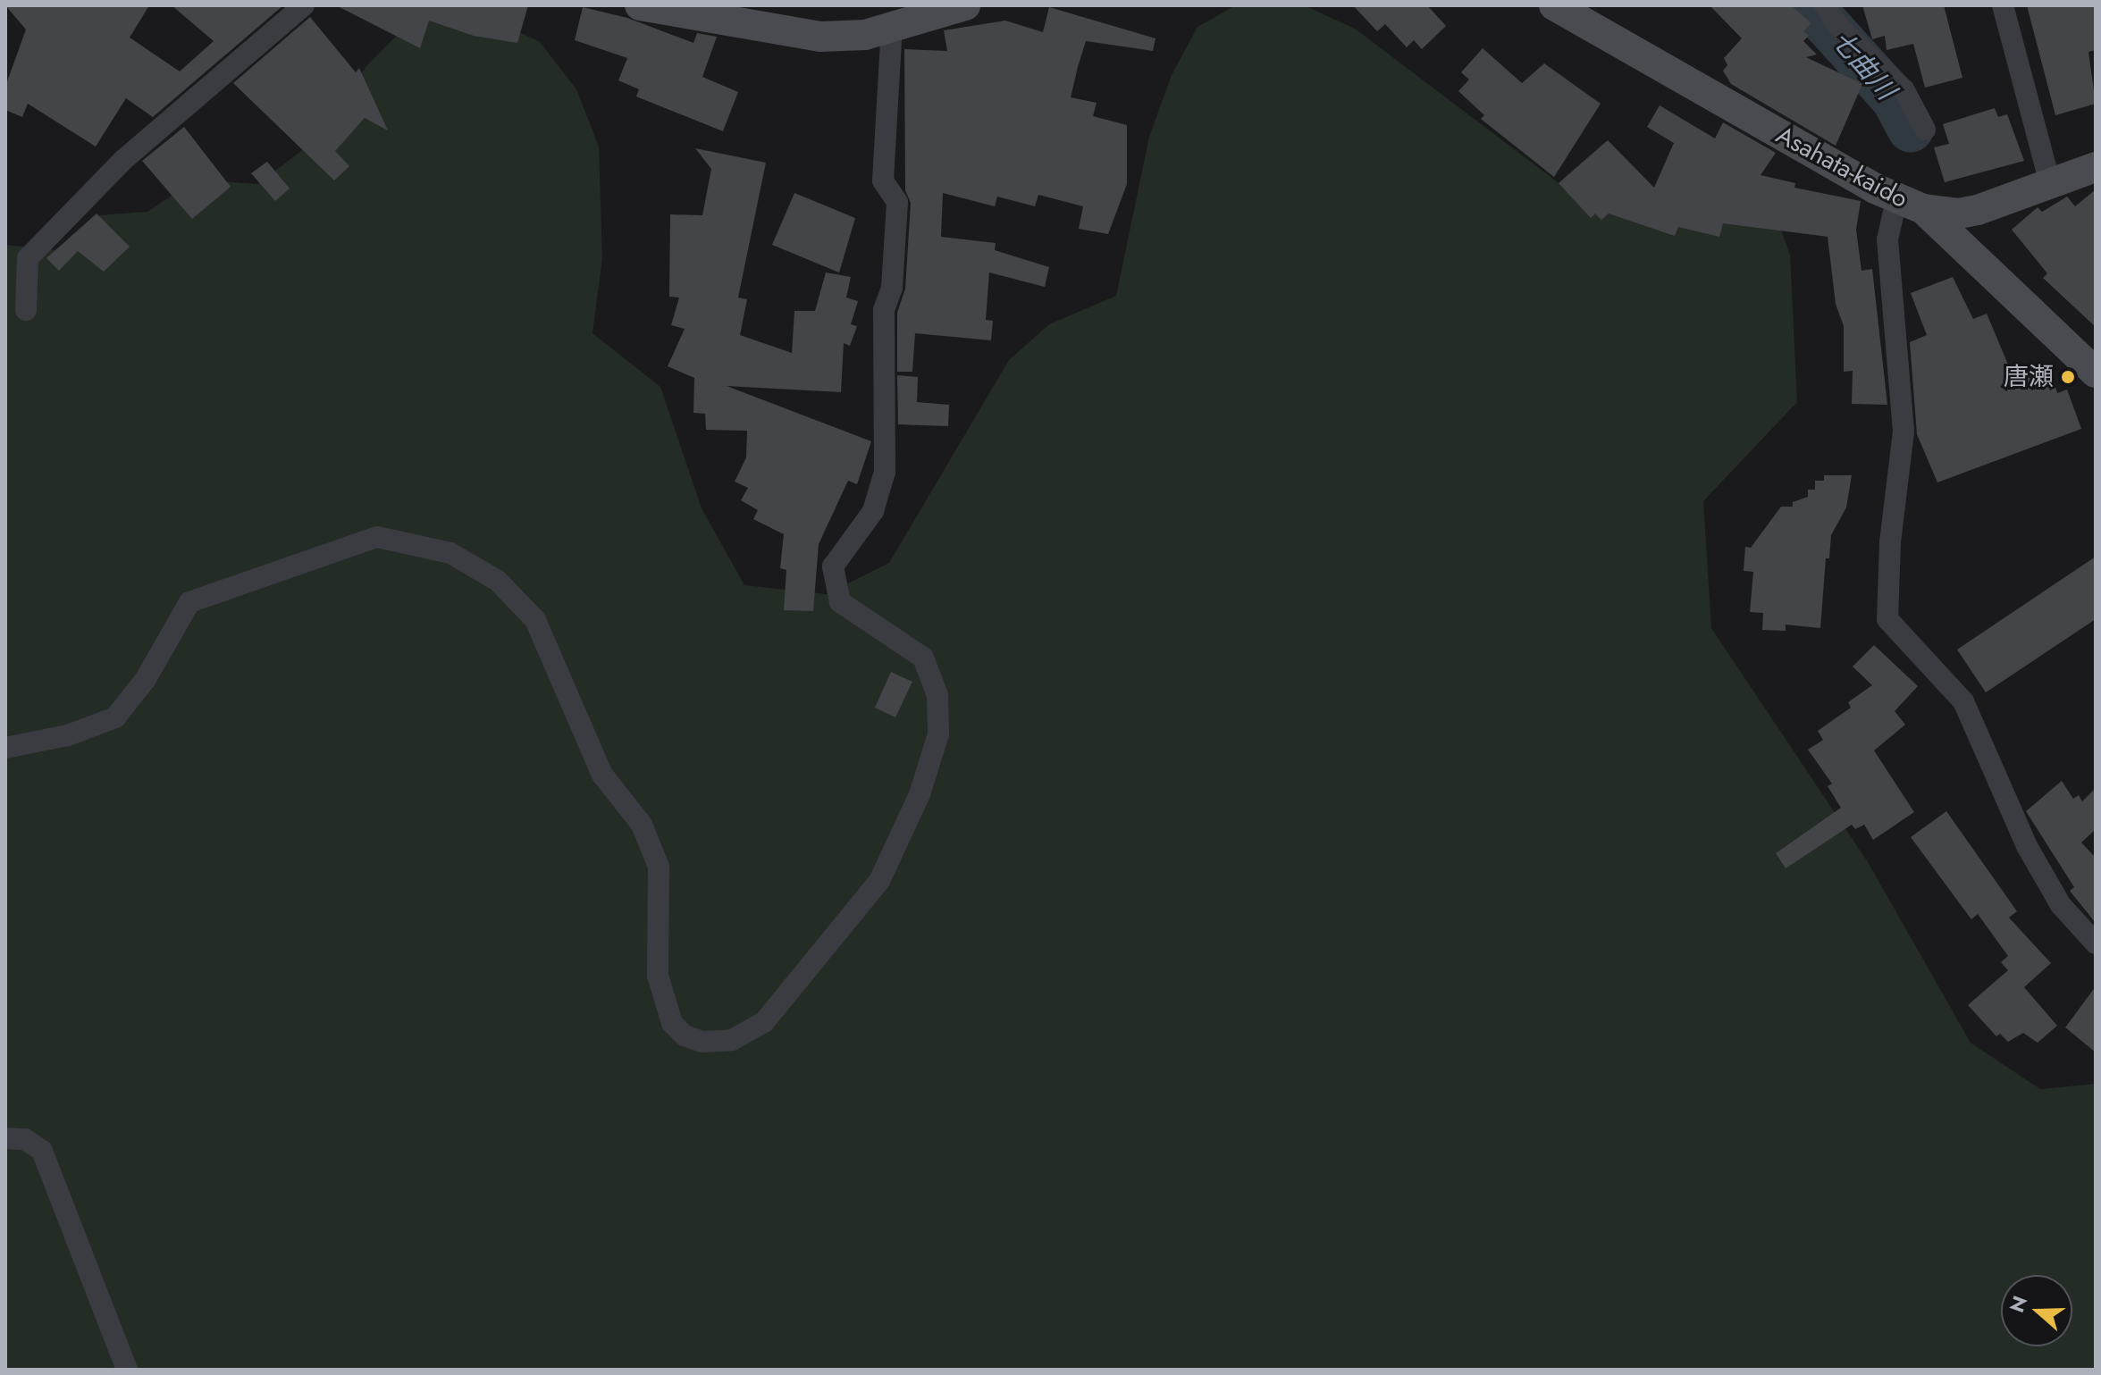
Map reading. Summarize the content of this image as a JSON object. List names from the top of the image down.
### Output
{
  "streets": {
    "street": ["Asahata-kaido"]
  },
  "water": ["七曲川"],
  "places": ["唐瀬"],
  "north": "left"
}
